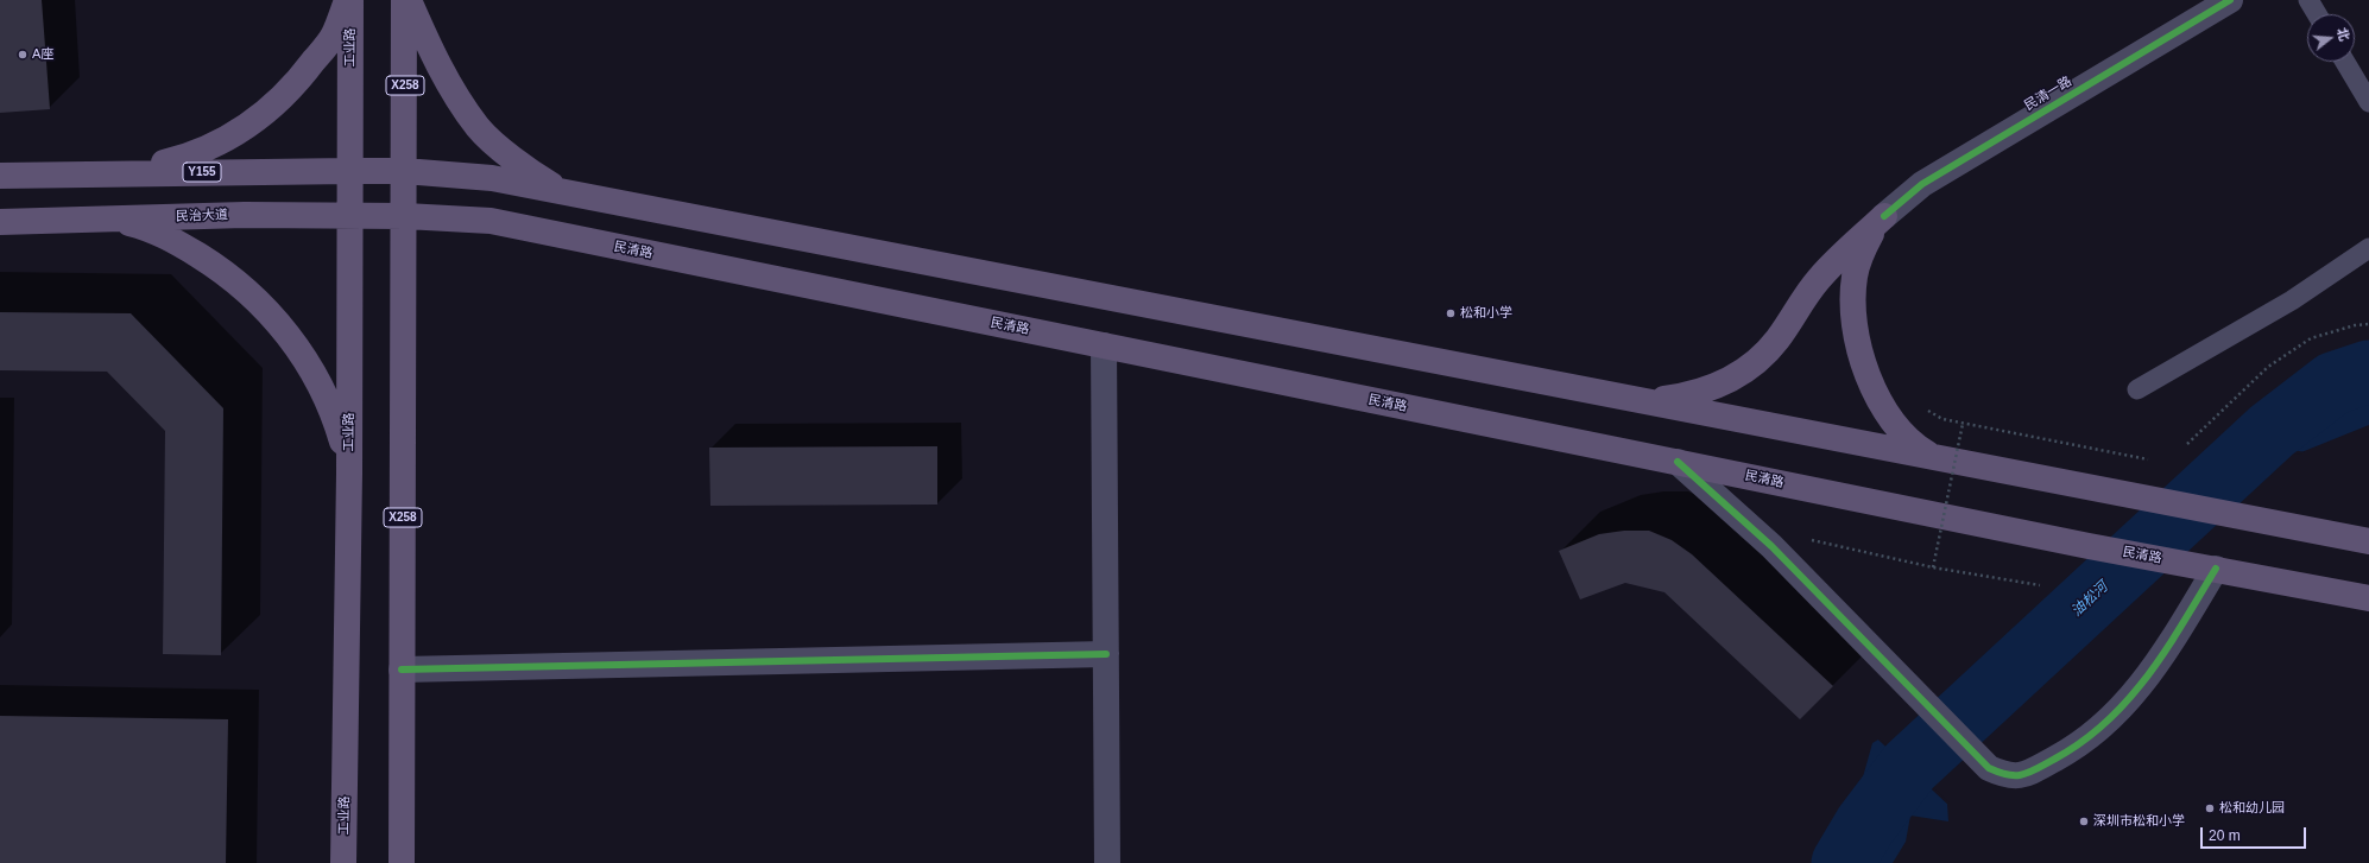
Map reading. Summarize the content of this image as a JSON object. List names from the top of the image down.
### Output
{
  "streets": {
    "main road": [
      "工业路",
      "X258",
      "Y155",
      "民治大道",
      "民清路"
    ],
    "street": ["民清一路"]
  },
  "crossings": [
    ["工业路", "Y155"],
    ["工业路", "民治大道"],
    ["X258", "Y155"],
    ["X258", "民治大道"],
    ["X258", "民清路"],
    ["民治大道", "民清路"]
  ],
  "water": ["油松河"],
  "places": [
    "A座",
    "松和小学",
    "松和幼儿园",
    "深圳市松和小学"
  ],
  "scale_bar": "20 m",
  "north": "right"
}
